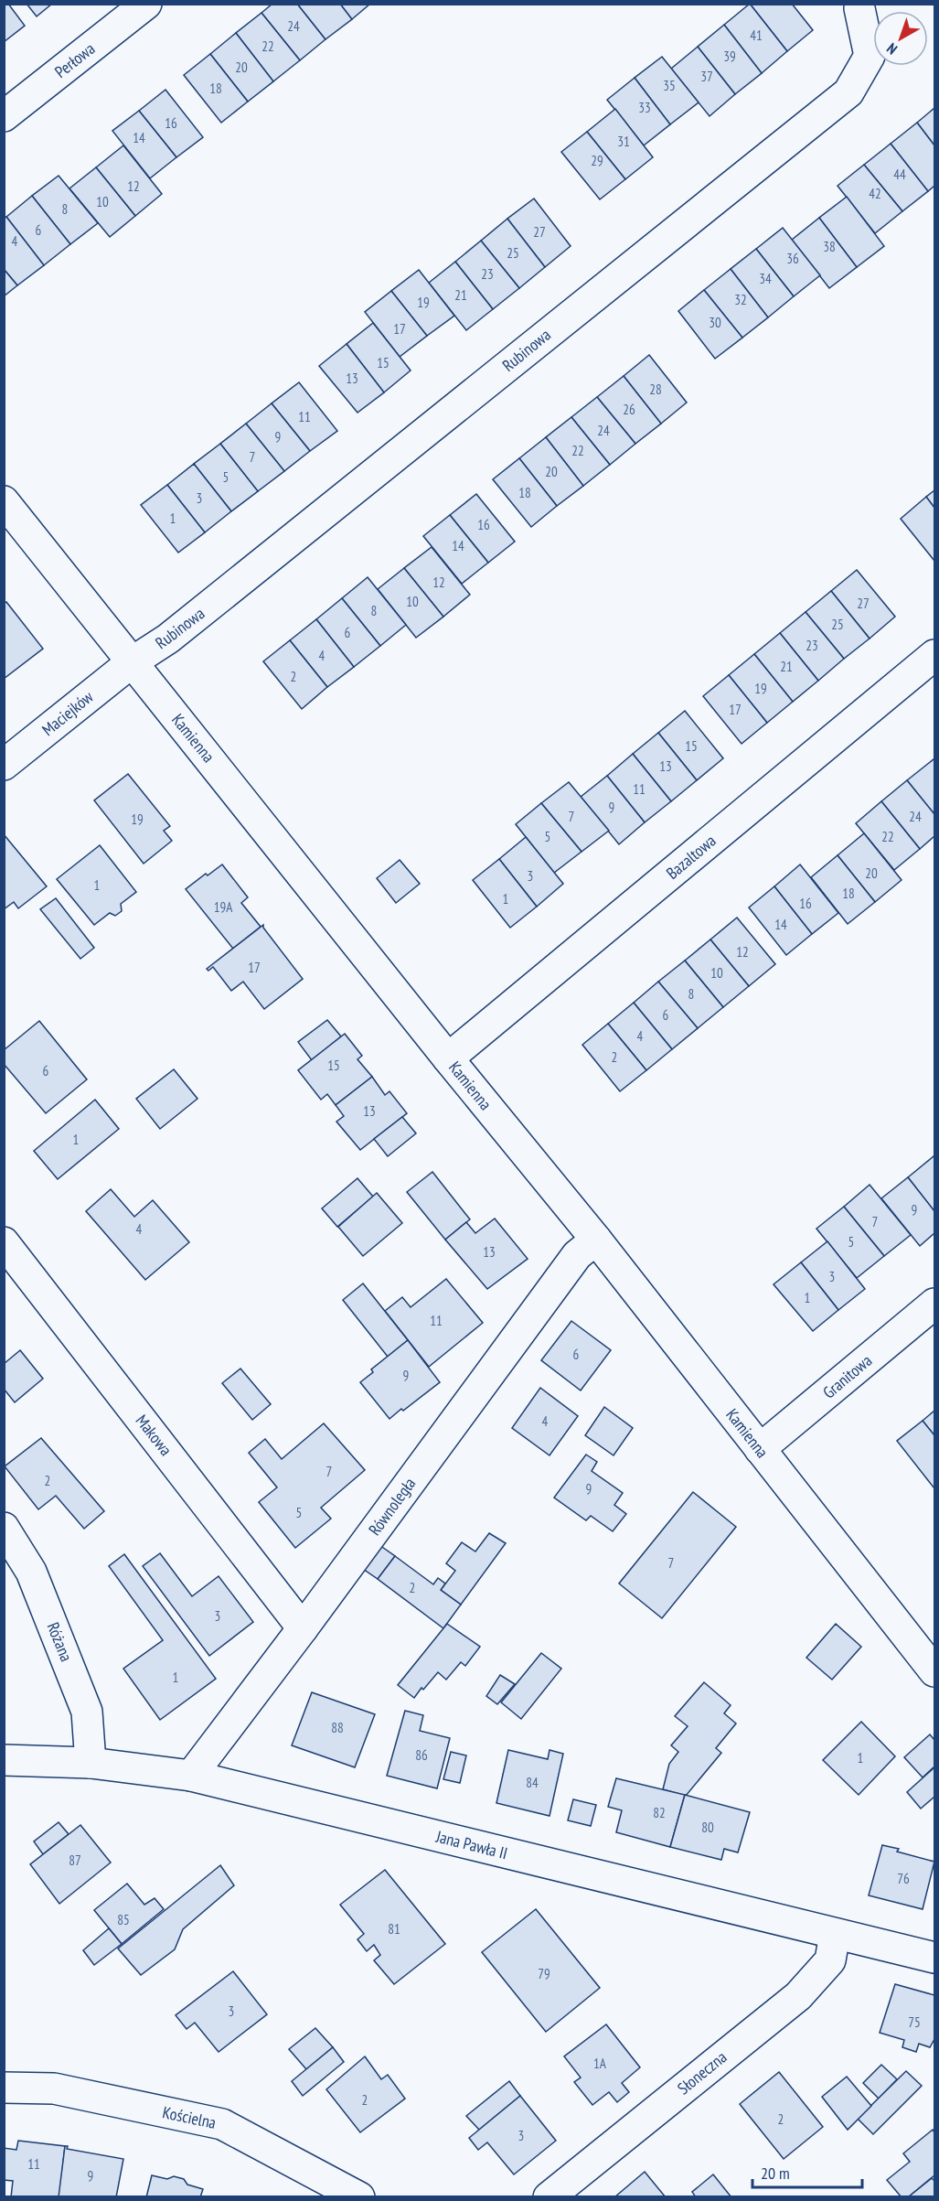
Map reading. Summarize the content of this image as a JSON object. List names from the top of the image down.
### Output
{
  "streets": {
    "street": [
      "Perłowa",
      "Rubinowa",
      "Maciejków",
      "Kamienna",
      "Bazaltowa",
      "Granitowa",
      "Makowa",
      "Równoległa",
      "Różana",
      "Jana Pawła II",
      "Słoneczna",
      "Kościelna"
    ]
  },
  "crossings": [
    ["Rubinowa", "Maciejków"],
    ["Rubinowa", "Kamienna"],
    ["Maciejków", "Kamienna"],
    ["Kamienna", "Bazaltowa"],
    ["Kamienna", "Granitowa"],
    ["Kamienna", "Równoległa"],
    ["Makowa", "Równoległa"],
    ["Równoległa", "Jana Pawła II"],
    ["Różana", "Jana Pawła II"],
    ["Jana Pawła II", "Słoneczna"]
  ],
  "house_numbers": [
    "24",
    "41",
    "22",
    "39",
    "20",
    "37",
    "35",
    "18",
    "33",
    "16",
    "14",
    "31",
    "29",
    "44",
    "12",
    "42",
    "10",
    "8",
    "6",
    "27",
    "4",
    "38",
    "25",
    "36",
    "23",
    "34",
    "21",
    "32",
    "19",
    "30",
    "17",
    "15",
    "13",
    "28",
    "26",
    "11",
    "24",
    "9",
    "22",
    "7",
    "20",
    "5",
    "18",
    "3",
    "1",
    "16",
    "14",
    "12",
    "10",
    "27",
    "8",
    "25",
    "6",
    "23",
    "4",
    "21",
    "2",
    "19",
    "17",
    "15",
    "13",
    "11",
    "9",
    "7",
    "24",
    "19",
    "5",
    "22",
    "20",
    "3",
    "1",
    "18",
    "1",
    "16",
    "19A",
    "14",
    "12",
    "17",
    "10",
    "8",
    "6",
    "4",
    "2",
    "15",
    "6",
    "13",
    "1",
    "9",
    "7",
    "4",
    "5",
    "13",
    "3",
    "1",
    "11",
    "6",
    "9",
    "4",
    "7",
    "2",
    "9",
    "5",
    "7",
    "2",
    "3",
    "1",
    "88",
    "86",
    "1",
    "84",
    "82",
    "80",
    "87",
    "76",
    "85",
    "81",
    "79",
    "3",
    "75",
    "1A",
    "2",
    "2",
    "3",
    "11",
    "9"
  ],
  "scale_bar": "20 m",
  "north": "bottom left"
}
